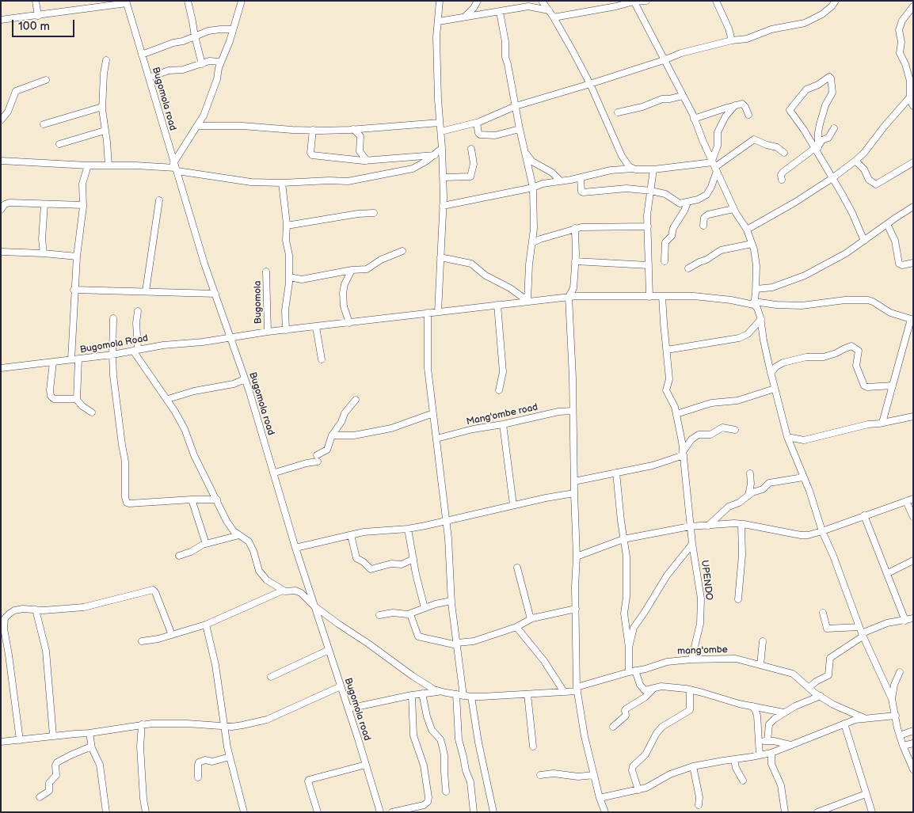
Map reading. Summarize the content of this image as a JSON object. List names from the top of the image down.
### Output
{
  "streets": {
    "street": [
      "Bugomola road",
      "Bugomola",
      "Bugomola Road",
      "Mang'ombe road",
      "UPENDO",
      "mang'ombe"
    ]
  },
  "crossings": [
    ["Bugomola road", "Bugomola Road"],
    ["Bugomola", "Bugomola Road"],
    ["Bugomola Road", "UPENDO"],
    ["UPENDO", "mang'ombe"]
  ],
  "scale_bar": "100 m"
}
